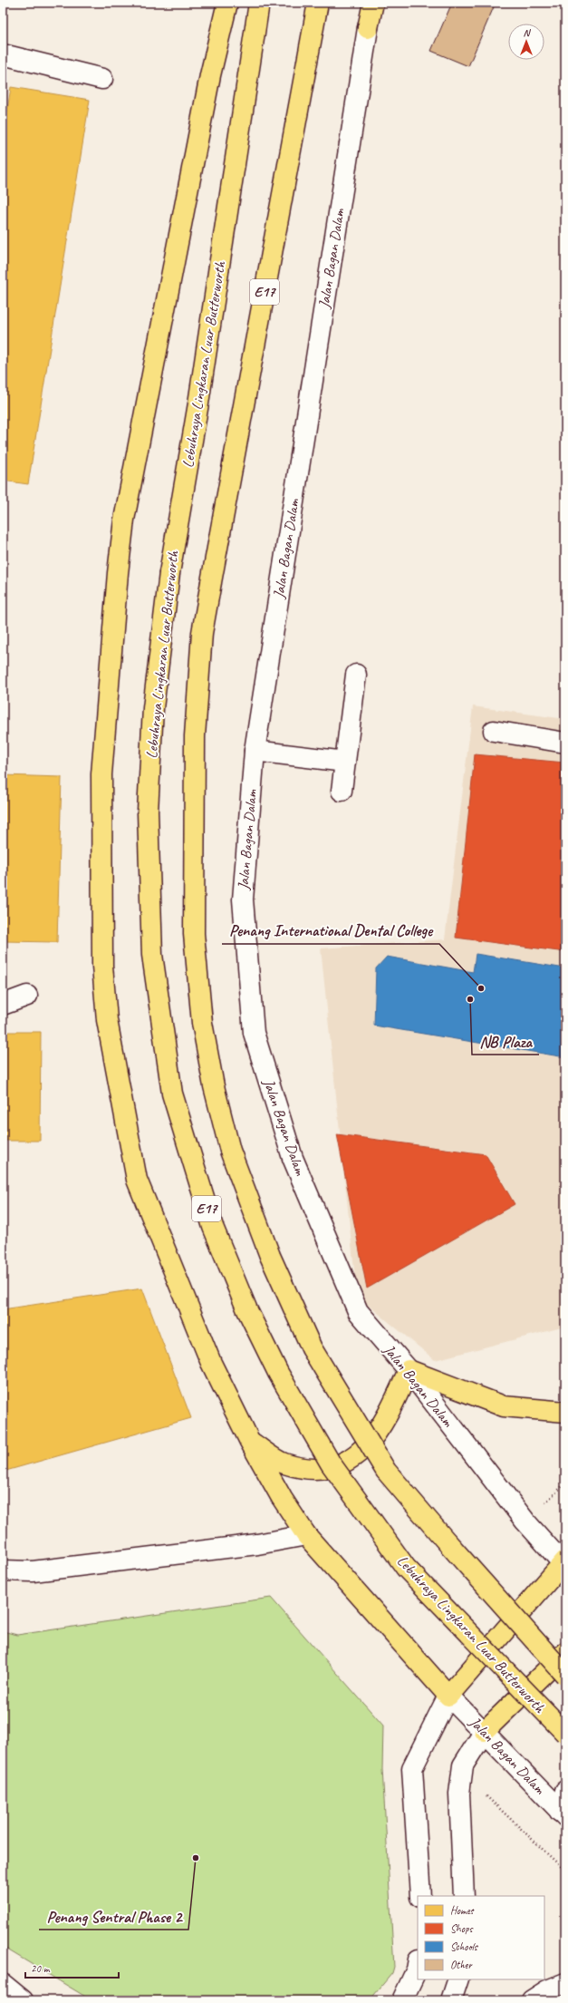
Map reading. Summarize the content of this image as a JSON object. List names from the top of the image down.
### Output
{
  "streets": {
    "highway": ["E17", "Lebuhraya Lingkaran Luar Butterworth"],
    "street": ["Jalan Bagan Dalam"]
  },
  "places": ["Penang International Dental College", "NB Plaza", "Penang Sentral Phase 2"],
  "legend": [
    "Homes",
    "Shops",
    "Schools",
    "Other"
  ],
  "scale_bar": "20 m",
  "north": "top"
}
